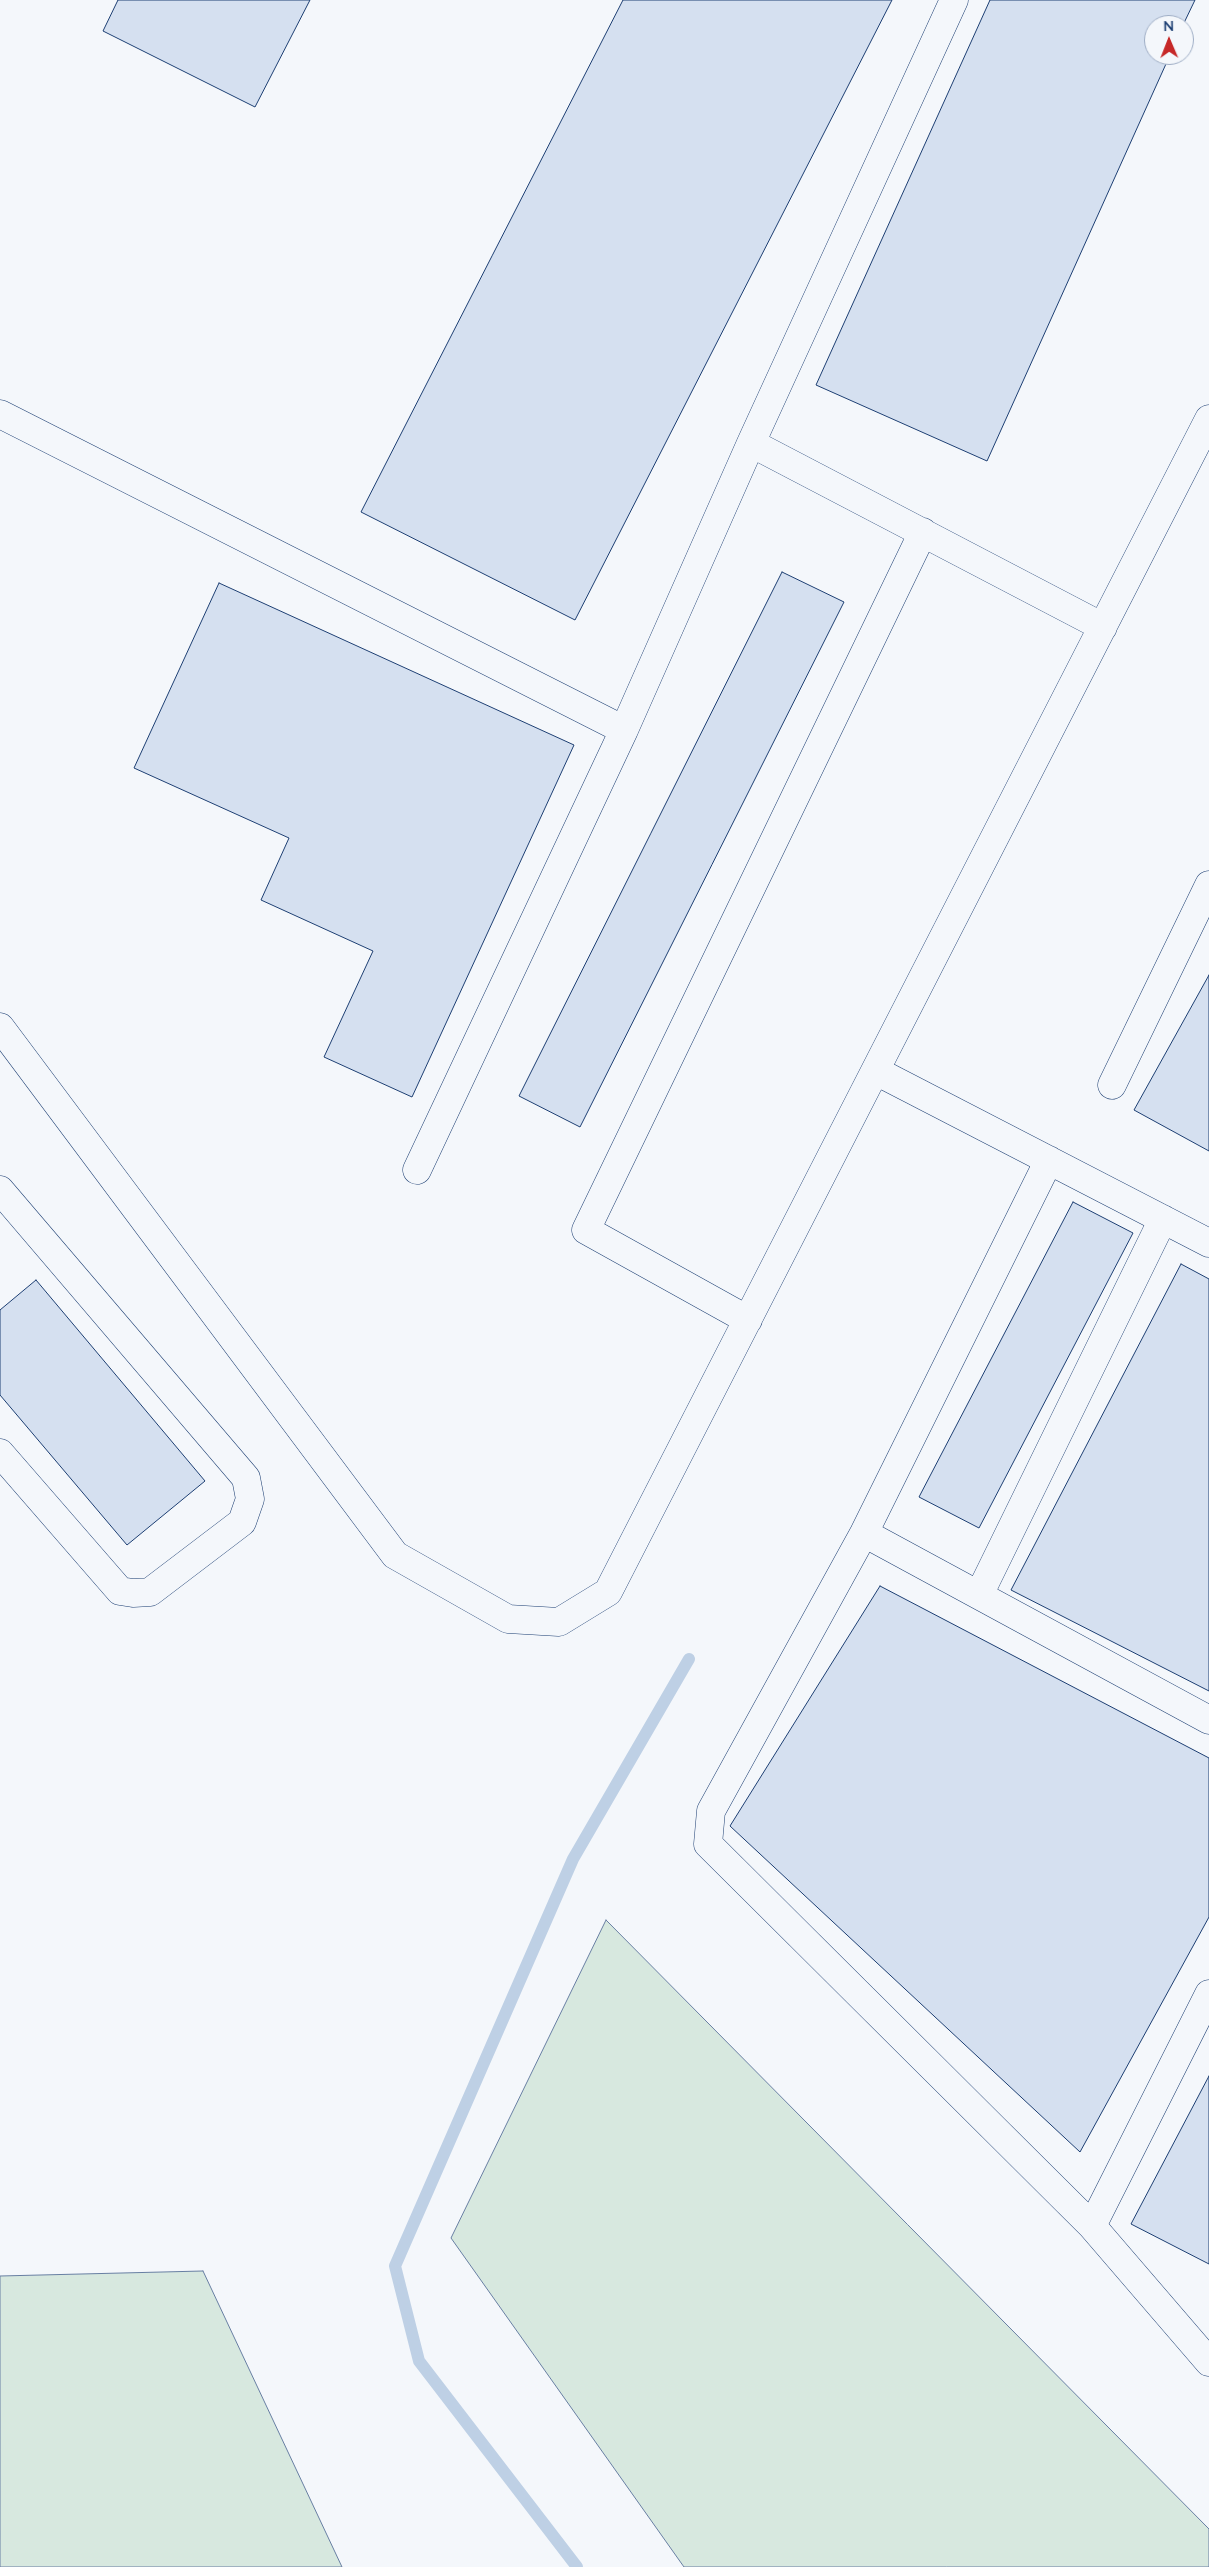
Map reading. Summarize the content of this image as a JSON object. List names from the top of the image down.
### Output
{
  "north": "top"
}
